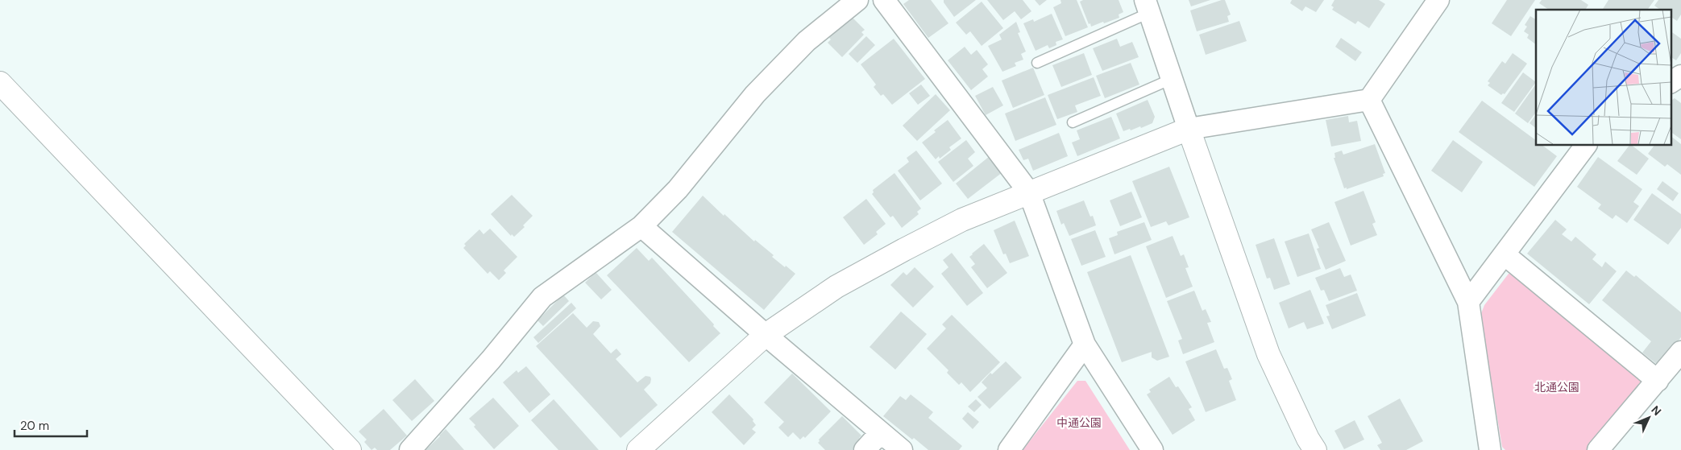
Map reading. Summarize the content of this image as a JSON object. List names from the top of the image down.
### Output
{
  "parks": ["北通公園", "中通公園"],
  "scale_bar": "20 m",
  "north": "top right"
}
